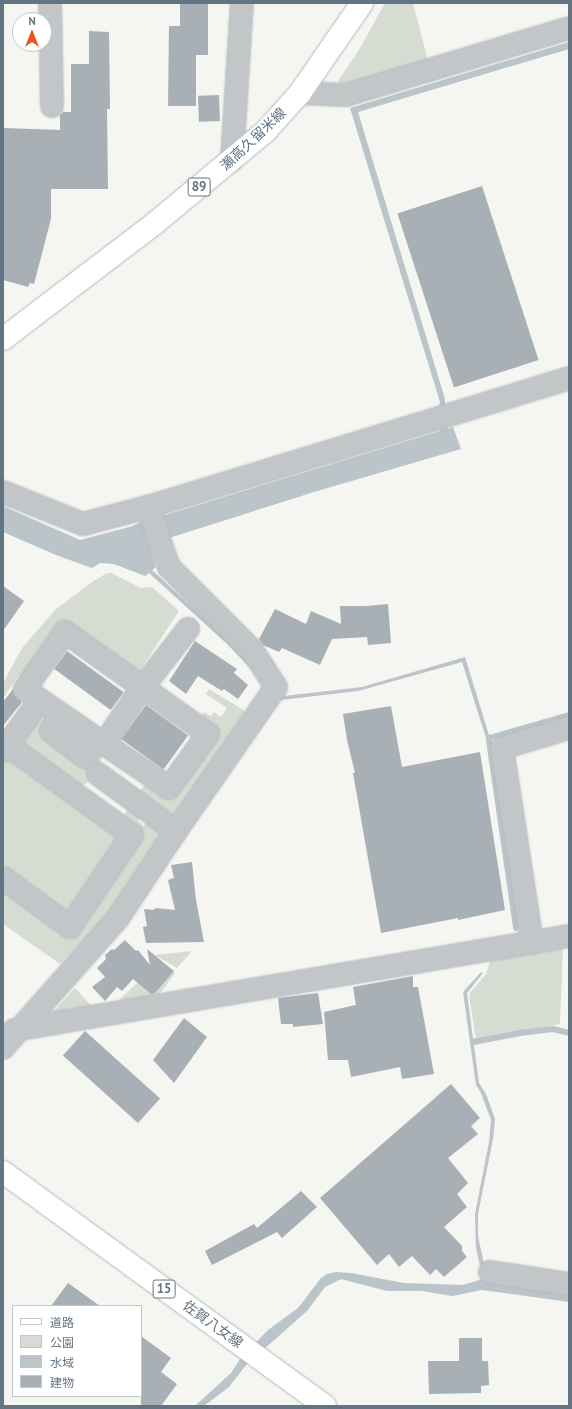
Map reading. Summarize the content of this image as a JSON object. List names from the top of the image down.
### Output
{
  "streets": {
    "main road": [
      "瀬高久留米線",
      "89",
      "15",
      "佐賀八女線"
    ]
  },
  "legend": [
    "道路",
    "公園",
    "水域",
    "建物"
  ],
  "north": "top"
}
